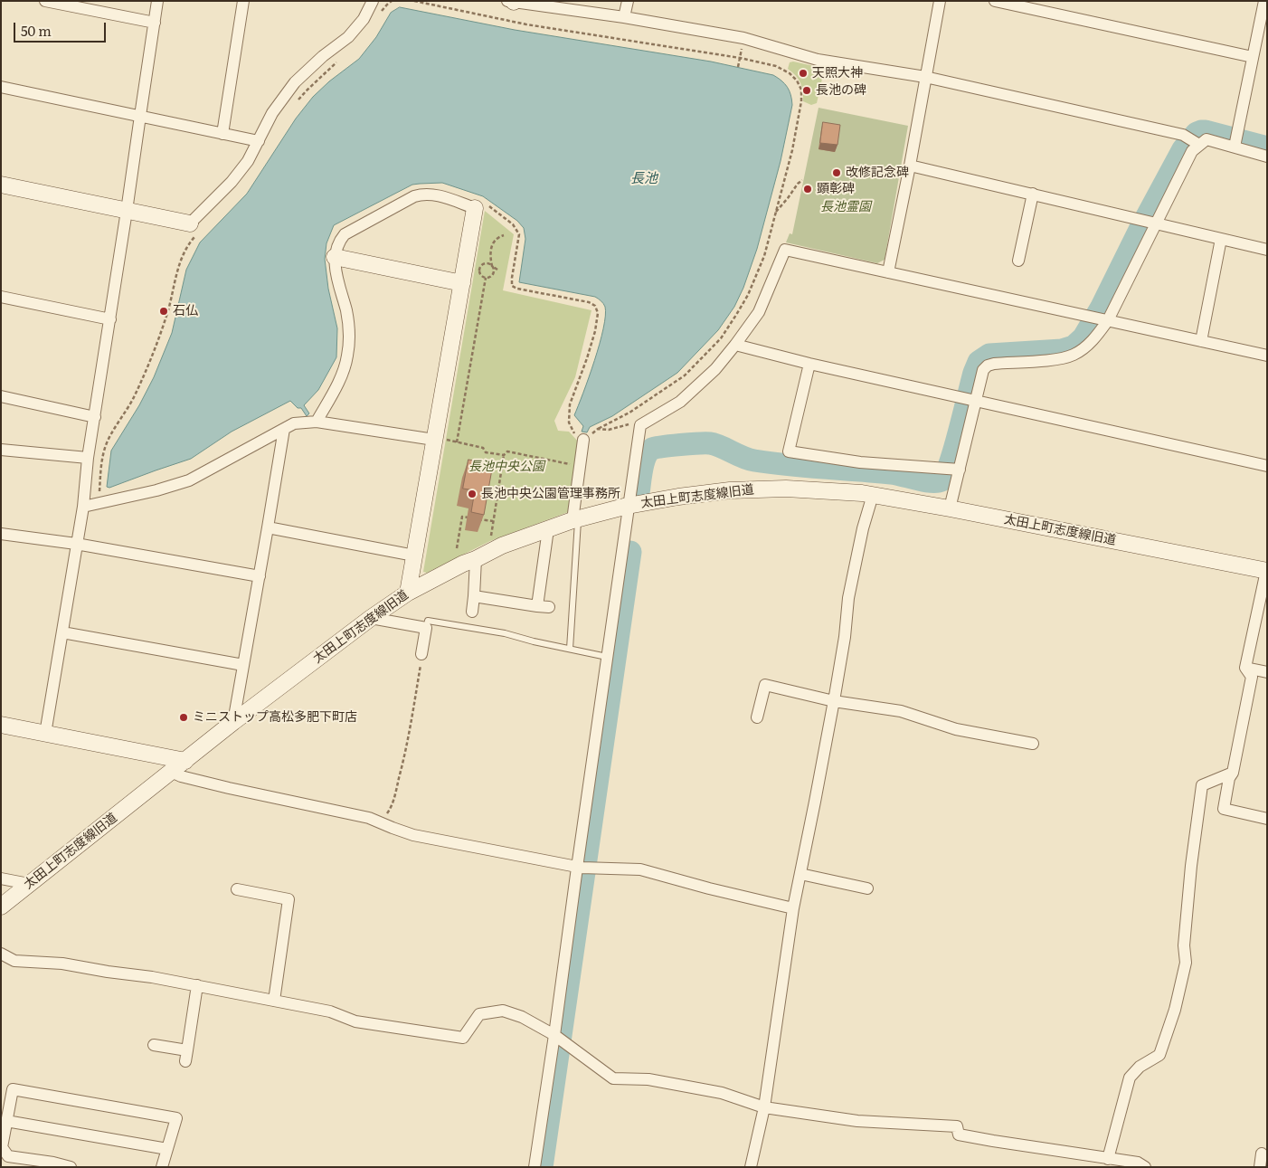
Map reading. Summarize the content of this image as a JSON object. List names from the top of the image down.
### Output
{
  "streets": {
    "street": ["太田上町志度線旧道"]
  },
  "water": ["長池"],
  "parks": ["長池霊園", "長池中央公園"],
  "places": [
    "天照大神",
    "長池の碑",
    "改修記念碑",
    "顕彰碑",
    "石仏",
    "長池中央公園管理事務所",
    "ミニストップ高松多肥下町店"
  ],
  "scale_bar": "50 m"
}
